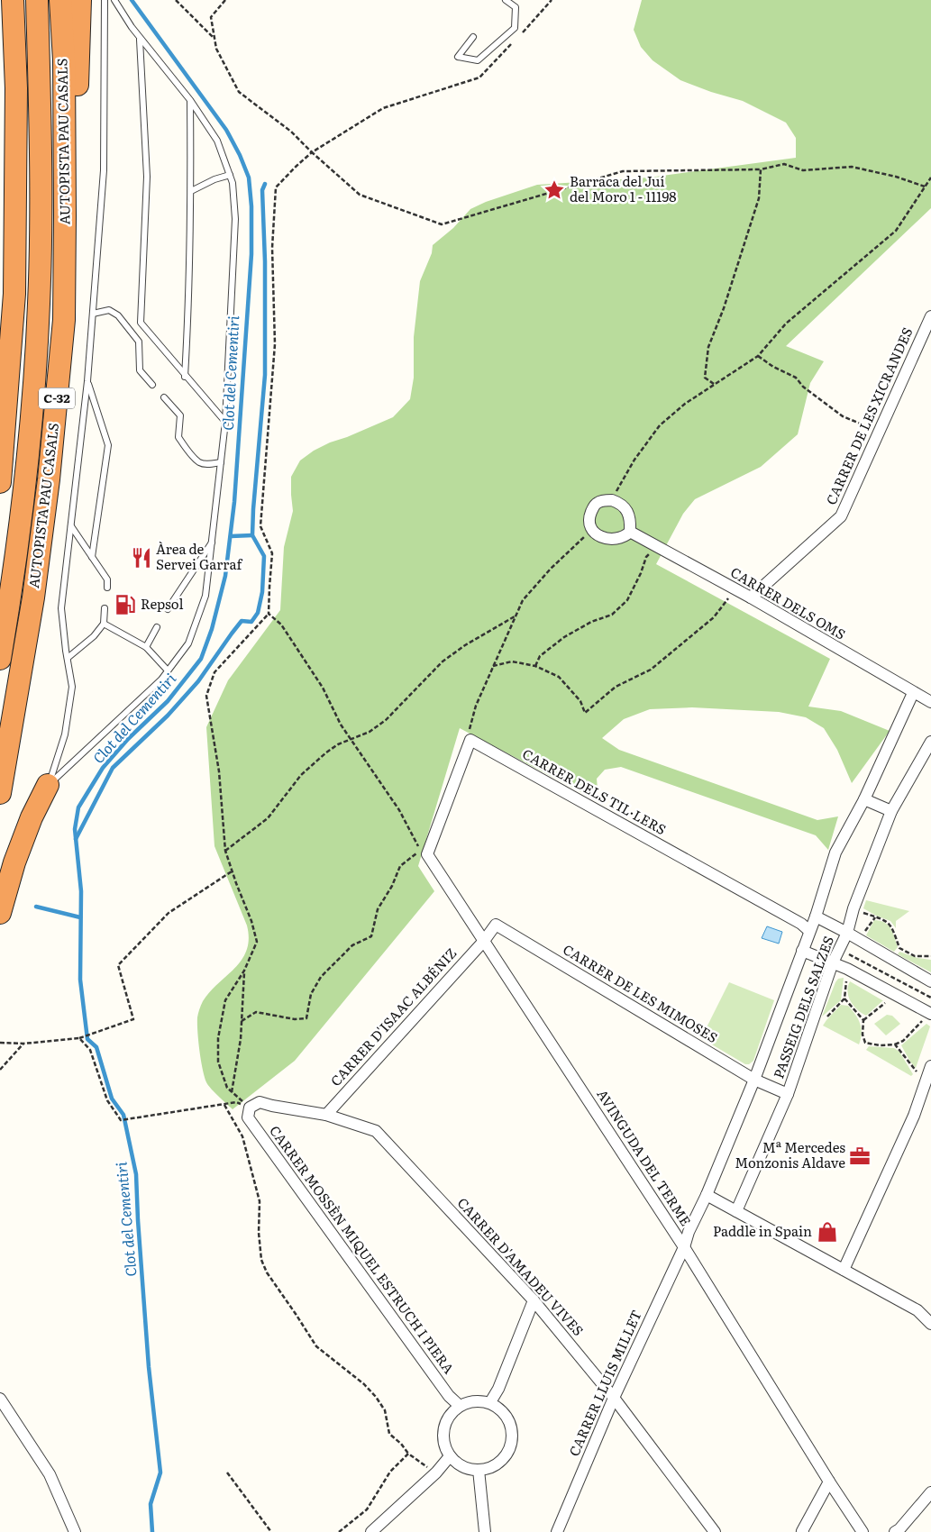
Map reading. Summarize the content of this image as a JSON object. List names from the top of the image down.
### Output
{
  "streets": {
    "highway": ["AUTOPISTA PAU CASALS", "C-32"],
    "street": [
      "CARRER DE LES XICRANDES",
      "CARRER DELS OMS",
      "CARRER DELS TIL·LERS",
      "CARRER DE LES MIMOSES",
      "PASSEIG DELS SALZES",
      "CARRER D'ISAAC ALBÉNIZ",
      "AVINGUDA DEL TERME",
      "CARRER MOSSÈN MIQUEL ESTRUCH I PIERA",
      "CARRER D'AMADEU VIVES",
      "CARRER LLUIS MILLET"
    ]
  },
  "crossings": [
    ["CARRER DE LES XICRANDES", "CARRER DELS OMS"],
    ["CARRER DELS OMS", "PASSEIG DELS SALZES"],
    ["CARRER DELS TIL·LERS", "PASSEIG DELS SALZES"],
    ["CARRER DE LES MIMOSES", "PASSEIG DELS SALZES"],
    ["CARRER DE LES MIMOSES", "CARRER D'ISAAC ALBÉNIZ"],
    ["CARRER DE LES MIMOSES", "AVINGUDA DEL TERME"],
    ["PASSEIG DELS SALZES", "AVINGUDA DEL TERME"],
    ["PASSEIG DELS SALZES", "CARRER LLUIS MILLET"],
    ["CARRER D'ISAAC ALBÉNIZ", "AVINGUDA DEL TERME"],
    ["CARRER D'ISAAC ALBÉNIZ", "CARRER D'AMADEU VIVES"],
    ["AVINGUDA DEL TERME", "CARRER LLUIS MILLET"],
    ["CARRER MOSSÈN MIQUEL ESTRUCH I PIERA", "CARRER D'AMADEU VIVES"],
    ["CARRER D'AMADEU VIVES", "CARRER LLUIS MILLET"]
  ],
  "water": ["Clot del Cementiri"],
  "places": {
    "place": ["Barraca del Juí del Moro 1 - 11198"],
    "restaurant": ["Àrea de Servei Garraf"],
    "fuel station": ["Repsol"],
    "office": ["Mª Mercedes Monzonis Aldave"],
    "shop": ["Paddle in Spain"]
  }
}
